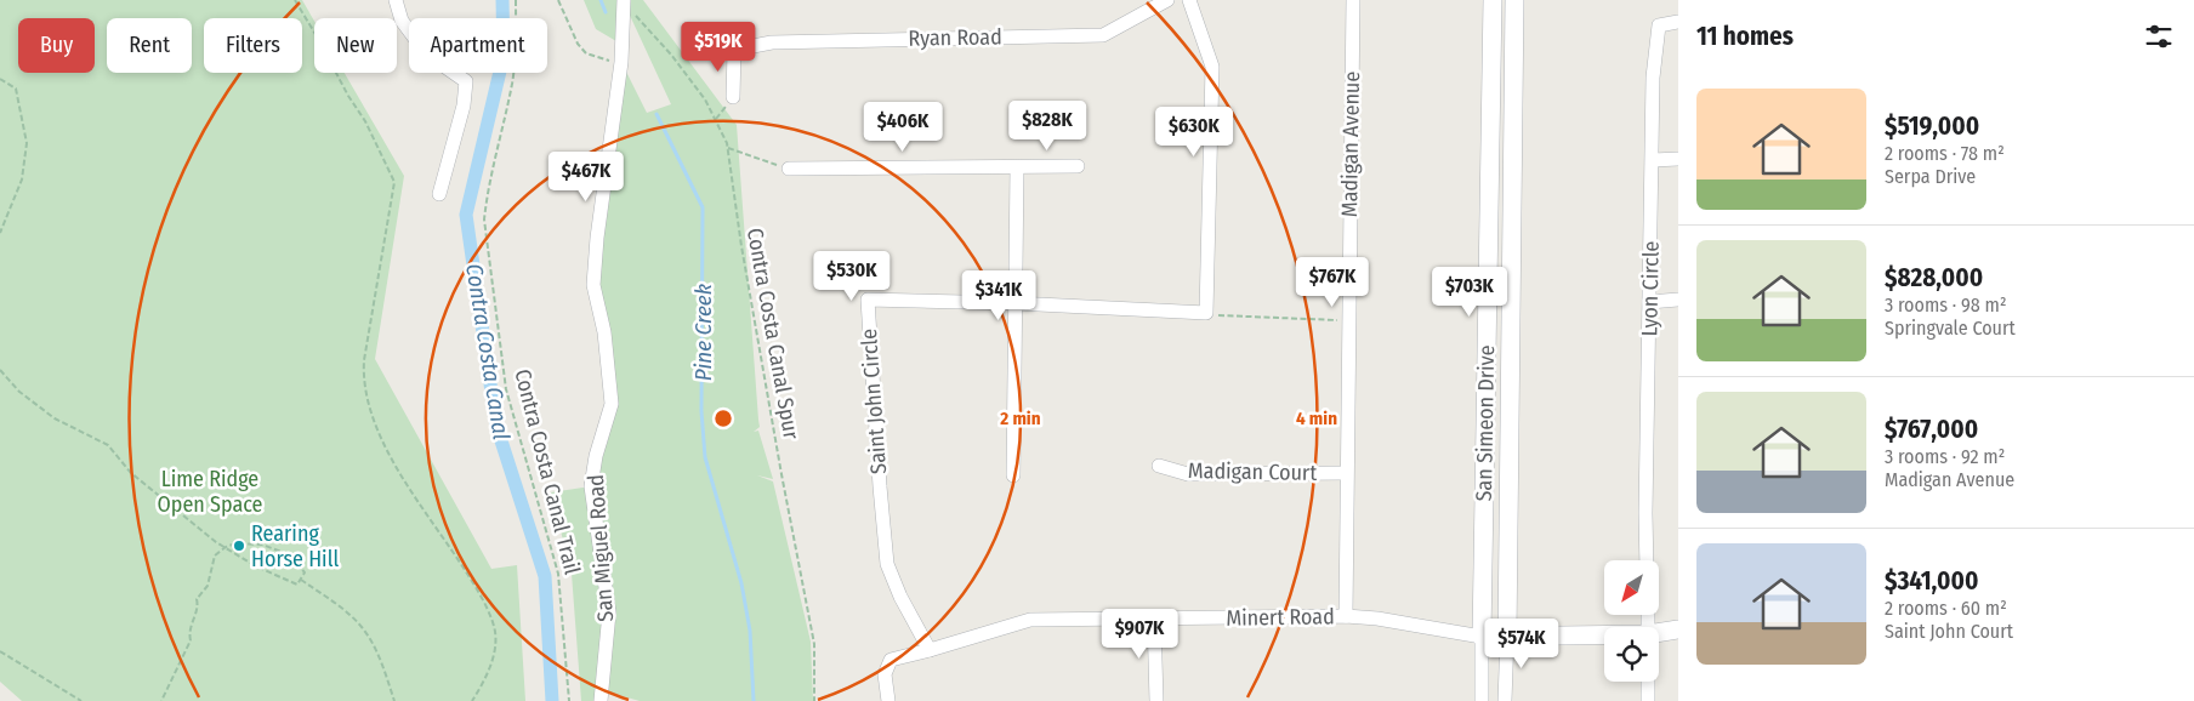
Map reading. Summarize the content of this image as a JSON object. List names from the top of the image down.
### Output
{
  "streets": {
    "street": [
      "Ryan Road",
      "Madigan Avenue",
      "Lyon Circle",
      "Saint John Circle",
      "San Simeon Drive",
      "Madigan Court",
      "San Miguel Road",
      "Minert Road"
    ],
    "path": ["Contra Costa Canal Spur", "Contra Costa Canal Trail"]
  },
  "crossings": [
    ["Madigan Avenue", "Madigan Court"],
    ["Madigan Avenue", "Minert Road"],
    ["Contra Costa Canal Spur", "San Miguel Road"],
    ["Saint John Circle", "Minert Road"],
    ["San Simeon Drive", "Minert Road"]
  ],
  "water": ["Pine Creek", "Contra Costa Canal"],
  "parks": ["Lime Ridge Open Space"],
  "places": ["Rearing Horse Hill"],
  "north": "bottom left",
  "page": {
    "heading": "11 homes",
    "chip": [
      "Buy",
      "Rent",
      "Filters",
      "New",
      "Apartment"
    ],
    "price": [
      "$519K",
      "$828K",
      "$406K",
      "$630K",
      "$467K",
      "$530K",
      "$767K",
      "$703K",
      "$341K",
      "$907K",
      "$574K"
    ],
    "list": [
      {
        "name": "$519,000",
        "note": "2 rooms · 78 m² · Serpa Drive"
      },
      {
        "name": "$828,000",
        "note": "3 rooms · 98 m² · Springvale Court"
      },
      {
        "name": "$767,000",
        "note": "3 rooms · 92 m² · Madigan Avenue"
      },
      {
        "name": "$341,000",
        "note": "2 rooms · 60 m² · Saint John Court"
      }
    ]
  },
  "rings": ["2 min", "4 min"]
}
